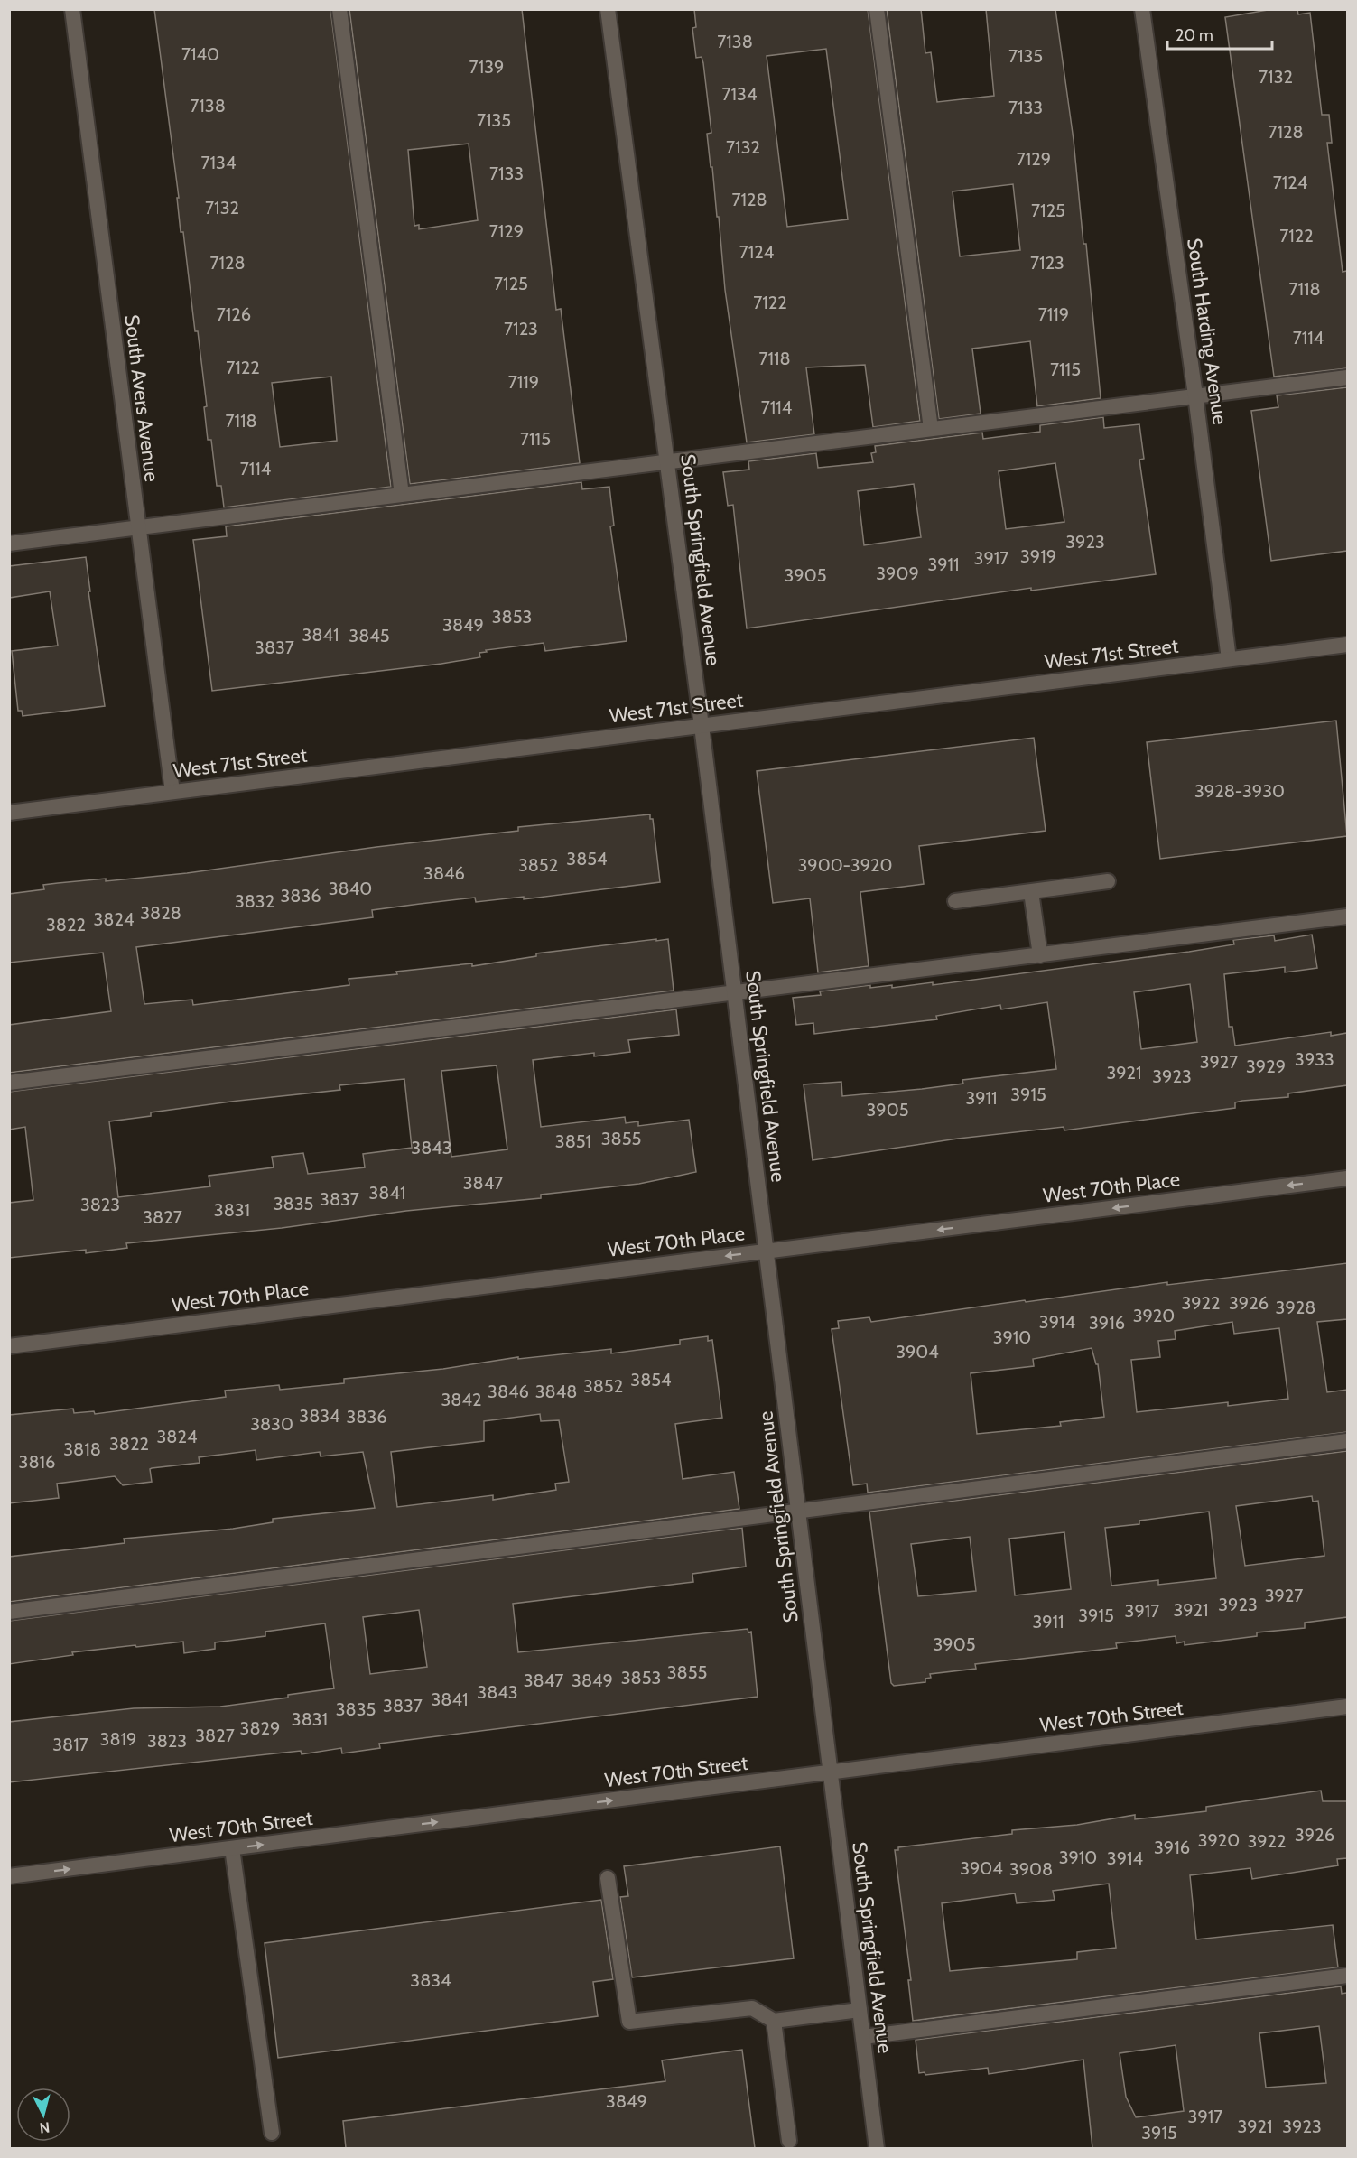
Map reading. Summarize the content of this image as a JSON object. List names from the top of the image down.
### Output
{
  "streets": {
    "street": [
      "South Harding Avenue",
      "South Avers Avenue",
      "South Springfield Avenue",
      "West 71st Street",
      "West 70th Place",
      "West 70th Street"
    ]
  },
  "crossings": [
    ["South Harding Avenue", "West 71st Street"],
    ["South Avers Avenue", "West 71st Street"],
    ["South Springfield Avenue", "West 71st Street"],
    ["South Springfield Avenue", "West 70th Place"],
    ["South Springfield Avenue", "West 70th Street"]
  ],
  "one_way": ["West 70th Place", "West 70th Street"],
  "house_numbers": [
    "7138",
    "7140",
    "7135",
    "7139",
    "7132",
    "7134",
    "7138",
    "7133",
    "7135",
    "7128",
    "7132",
    "7129",
    "7134",
    "7133",
    "7124",
    "7128",
    "7132",
    "7125",
    "7129",
    "7122",
    "7124",
    "7128",
    "7123",
    "7125",
    "7118",
    "7122",
    "7126",
    "7119",
    "7123",
    "7114",
    "7118",
    "7122",
    "7115",
    "7119",
    "7114",
    "7118",
    "7115",
    "7114",
    "3923",
    "3919",
    "3917",
    "3911",
    "3909",
    "3905",
    "3853",
    "3849",
    "3841",
    "3845",
    "3837",
    "3928-3930",
    "3854",
    "3852",
    "3900-3920",
    "3846",
    "3840",
    "3836",
    "3832",
    "3828",
    "3824",
    "3822",
    "3933",
    "3927",
    "3929",
    "3921",
    "3923",
    "3915",
    "3911",
    "3905",
    "3855",
    "3851",
    "3843",
    "3847",
    "3841",
    "3837",
    "3835",
    "3823",
    "3831",
    "3827",
    "3922",
    "3926",
    "3928",
    "3920",
    "3914",
    "3916",
    "3910",
    "3904",
    "3854",
    "3852",
    "3846",
    "3848",
    "3842",
    "3834",
    "3836",
    "3830",
    "3824",
    "3822",
    "3818",
    "3816",
    "3927",
    "3923",
    "3921",
    "3917",
    "3915",
    "3911",
    "3905",
    "3855",
    "3853",
    "3847",
    "3849",
    "3843",
    "3841",
    "3837",
    "3835",
    "3831",
    "3829",
    "3827",
    "3819",
    "3823",
    "3817",
    "3926",
    "3920",
    "3922",
    "3916",
    "3910",
    "3914",
    "3904",
    "3908",
    "3834",
    "3849",
    "3917",
    "3921",
    "3923",
    "3915"
  ],
  "scale_bar": "20 m",
  "north": "bottom"
}
